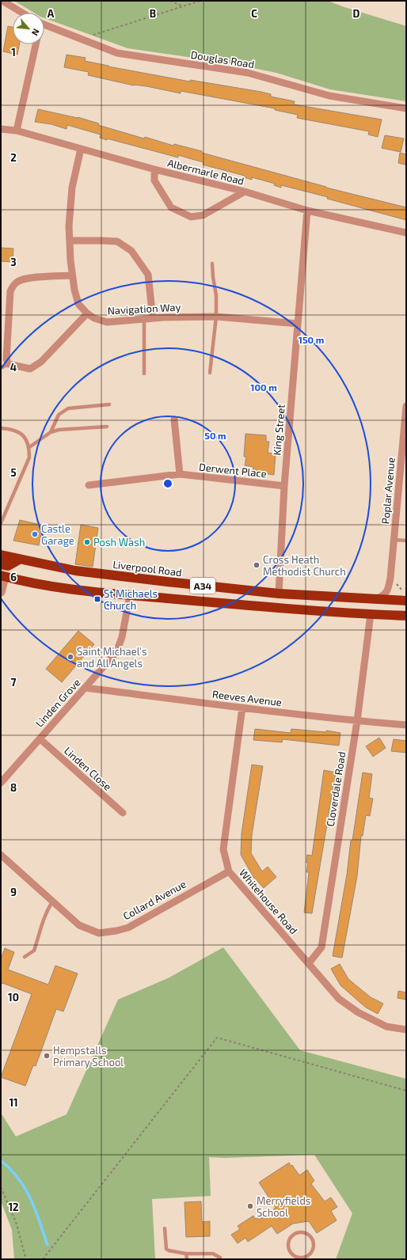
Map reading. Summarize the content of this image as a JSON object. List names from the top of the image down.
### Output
{
  "streets": {
    "highway": ["Liverpool Road", "A34"],
    "street": [
      "Douglas Road",
      "Albermarle Road",
      "Navigation Way",
      "King Street",
      "Derwent Place",
      "Poplar Avenue",
      "Reeves Avenue",
      "Linden Grove",
      "Linden Close",
      "Cloverdale Road",
      "Collard Avenue",
      "Whitehouse Road"
    ]
  },
  "crossings": [
    ["Albermarle Road", "Navigation Way"],
    ["Albermarle Road", "King Street"],
    ["Navigation Way", "King Street"],
    ["King Street", "Derwent Place"],
    ["King Street", "Liverpool Road"],
    ["Poplar Avenue", "Liverpool Road"],
    ["A34", "Linden Grove"],
    ["A34", "Cloverdale Road"],
    ["Reeves Avenue", "Linden Grove"],
    ["Reeves Avenue", "Cloverdale Road"],
    ["Reeves Avenue", "Whitehouse Road"],
    ["Linden Grove", "Linden Close"],
    ["Cloverdale Road", "Whitehouse Road"],
    ["Collard Avenue", "Whitehouse Road"]
  ],
  "places": {
    "other": [
      "Castle Garage",
      "Posh Wash",
      "Cross Heath Methodist Church",
      "Saint Michael's and All Angels",
      "Hempstalls Primary School",
      "Merryfields School"
    ],
    "transit": ["St Michaels Church"]
  },
  "north": "bottom right",
  "grid": {
    "columns": [
      "A",
      "B",
      "C",
      "D"
    ],
    "rows": [
      "1",
      "2",
      "3",
      "4",
      "5",
      "6",
      "7",
      "8",
      "9",
      "10",
      "11",
      "12"
    ]
  },
  "rings": ["150 m", "100 m", "50 m"]
}
